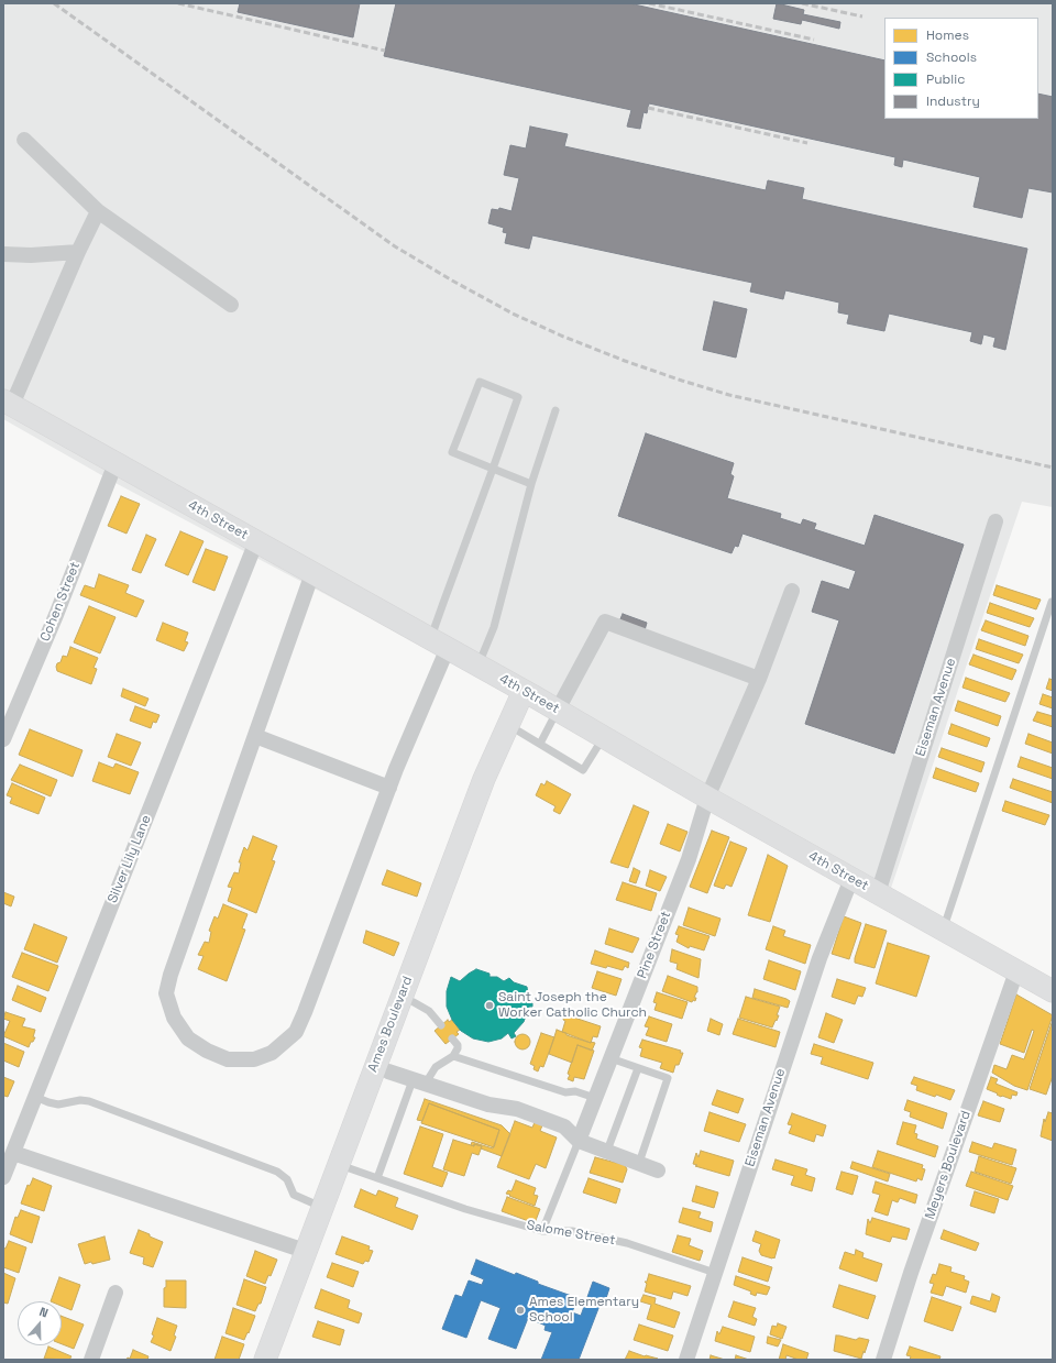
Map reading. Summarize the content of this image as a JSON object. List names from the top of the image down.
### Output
{
  "streets": {
    "street": [
      "4th Street",
      "Cohen Street",
      "Eiseman Avenue",
      "Silver Lily Lane",
      "Pine Street",
      "Ames Boulevard",
      "Meyers Boulevard"
    ],
    "lane": ["Salome Street"]
  },
  "crossings": [
    ["4th Street", "Cohen Street"],
    ["4th Street", "Eiseman Avenue"],
    ["4th Street", "Silver Lily Lane"],
    ["4th Street", "Pine Street"],
    ["4th Street", "Ames Boulevard"],
    ["4th Street", "Meyers Boulevard"],
    ["Eiseman Avenue", "Salome Street"],
    ["Ames Boulevard", "Salome Street"]
  ],
  "places": ["Saint Joseph the Worker Catholic Church", "Ames Elementary School"],
  "legend": [
    "Homes",
    "Schools",
    "Public",
    "Industry"
  ],
  "north": "top"
}
